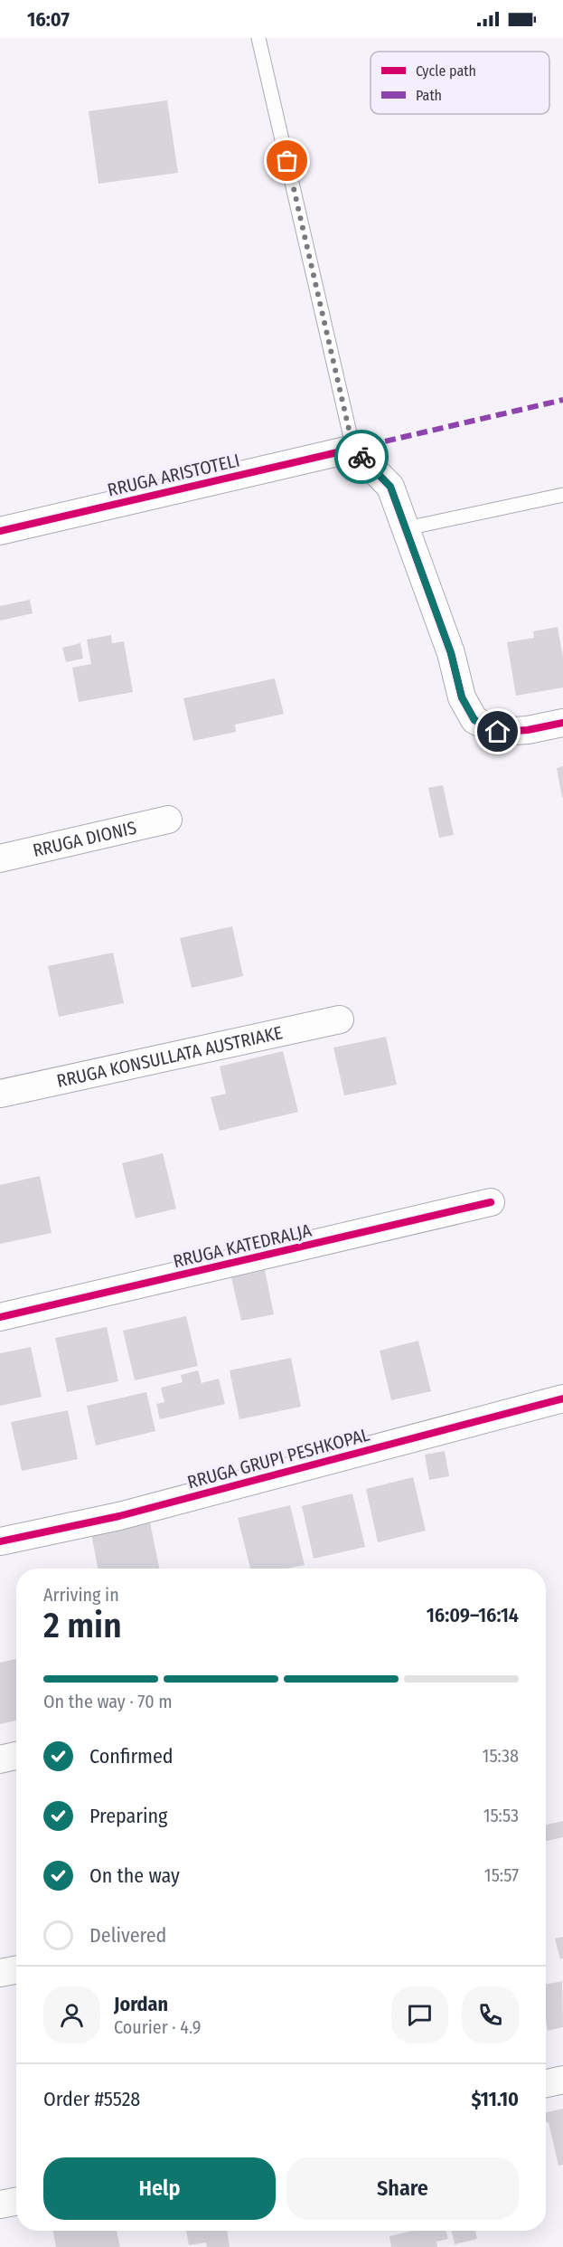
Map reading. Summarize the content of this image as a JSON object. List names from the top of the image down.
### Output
{
  "streets": {
    "street": [
      "RRUGA ARISTOTELI",
      "RRUGA DIONIS",
      "RRUGA KONSULLATA AUSTRIAKE",
      "RRUGA KATEDRALJA",
      "RRUGA GRUPI PESHKOPAL"
    ]
  },
  "legend": ["Cycle path", "Path"],
  "page": {
    "status": "16:07",
    "heading": ["2 min", "Arriving in", "16:09–16:14"],
    "panel": [
      "Jordan",
      "Courier · 4.9",
      "Order #5528",
      "$11.10"
    ],
    "bar": "On the way · 70 m",
    "list": [
      ["Confirmed", "15:38"],
      ["Preparing", "15:53"],
      ["On the way", "15:57"],
      "Delivered"
    ],
    "buttons": ["Help", "Share"]
  }
}
